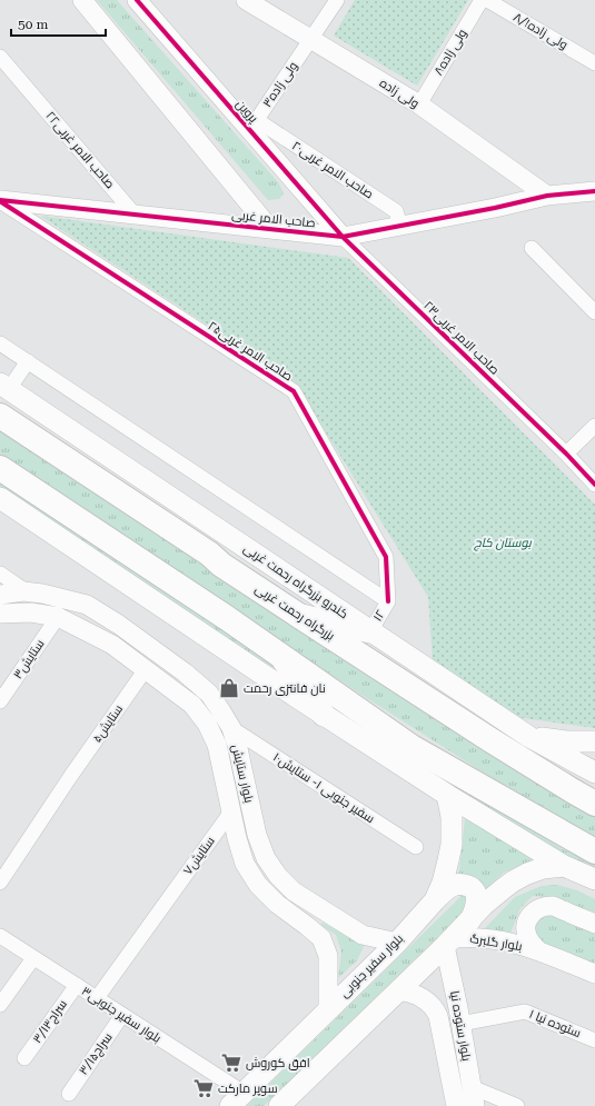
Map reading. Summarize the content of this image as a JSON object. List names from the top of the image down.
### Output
{
  "streets": {
    "highway": ["بزرگراه رحمت غربی"],
    "main road": ["کندرو بزرگراه رحمت غربی", "بلوار سفیر جنوبی"],
    "street": [
      "ولی زاده۸/۱",
      "ولی زاده۸",
      "ولی زاده۳",
      "ولی زاده",
      "پروین",
      "صاحب الامر غربی٢٢",
      "صاحب الامر غربی۲۰",
      "صاحب الامر غربی",
      "صاحب الامر غربی۲۳",
      "صاحب الامر غربی۲۵",
      "۱۲",
      "ستایش۳",
      "ستایش۵",
      "بلوار ستایش",
      "سفیر جنوبی ۱- ستایش۱۰",
      "ستایش۷",
      "بلوار گلبرگ",
      "بلوار سفیر جنوبی۳",
      "سراج۳/۱۳",
      "ستوده نیا ۱",
      "بلوار ستوده نیا",
      "سراج۳/۱۵"
    ]
  },
  "crossings": [
    ["ولی زاده۸", "ولی زاده"],
    ["ولی زاده۳", "ولی زاده"],
    ["ولی زاده۳", "پروین"],
    ["ولی زاده۳", "صاحب الامر غربی۲۰"],
    ["ولی زاده", "صاحب الامر غربی"],
    ["پروین", "صاحب الامر غربی۲۰"],
    ["پروین", "صاحب الامر غربی"],
    ["پروین", "صاحب الامر غربی۲۳"],
    ["صاحب الامر غربی٢٢", "صاحب الامر غربی"],
    ["صاحب الامر غربی۲۰", "صاحب الامر غربی"],
    ["صاحب الامر غربی", "صاحب الامر غربی۲۳"],
    ["صاحب الامر غربی", "صاحب الامر غربی۲۵"],
    ["صاحب الامر غربی۲۵", "۱۲"],
    ["کندرو بزرگراه رحمت غربی", "۱۲"],
    ["ستایش۳", "بلوار ستایش"],
    ["ستایش۵", "بلوار ستایش"],
    ["بلوار ستایش", "سفیر جنوبی ۱- ستایش۱۰"],
    ["بلوار ستایش", "ستایش۷"],
    ["بلوار ستایش", "بلوار سفیر جنوبی"],
    ["ستایش۷", "بلوار سفیر جنوبی۳"],
    ["بلوار گلبرگ", "بلوار ستوده نیا"],
    ["بلوار سفیر جنوبی", "بلوار سفیر جنوبی۳"],
    ["بلوار سفیر جنوبی۳", "سراج۳/۱۳"],
    ["بلوار سفیر جنوبی۳", "سراج۳/۱۵"],
    ["ستوده نیا ۱", "بلوار ستوده نیا"]
  ],
  "parks": ["بوستان کاج"],
  "places": {
    "shop": ["نان فانتزی رحمت"],
    "supermarket": ["افق کوروش", "سوپر مارکت"]
  },
  "scale_bar": "50 m"
}
